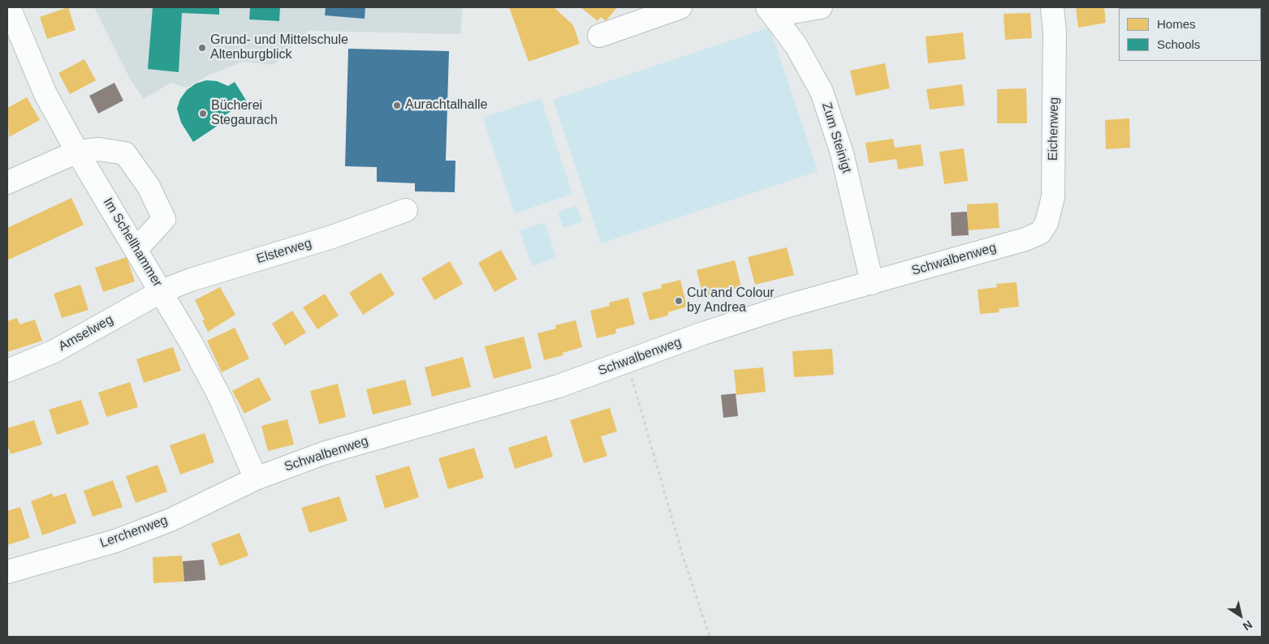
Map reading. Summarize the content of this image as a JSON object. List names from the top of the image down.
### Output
{
  "streets": {
    "street": [
      "Eichenweg",
      "Zum Steinigt",
      "Im Schellhammer",
      "Elsterweg",
      "Schwalbenweg",
      "Amselweg",
      "Lerchenweg"
    ]
  },
  "crossings": [
    ["Eichenweg", "Schwalbenweg"],
    ["Zum Steinigt", "Schwalbenweg"],
    ["Im Schellhammer", "Elsterweg"],
    ["Im Schellhammer", "Schwalbenweg"],
    ["Im Schellhammer", "Amselweg"],
    ["Im Schellhammer", "Lerchenweg"],
    ["Elsterweg", "Amselweg"],
    ["Schwalbenweg", "Lerchenweg"]
  ],
  "places": [
    "Grund- und Mittelschule Altenburgblick",
    "Aurachtalhalle",
    "Bücherei Stegaurach",
    "Cut and Colour by Andrea"
  ],
  "legend": ["Homes", "Schools"],
  "north": "bottom right"
}
